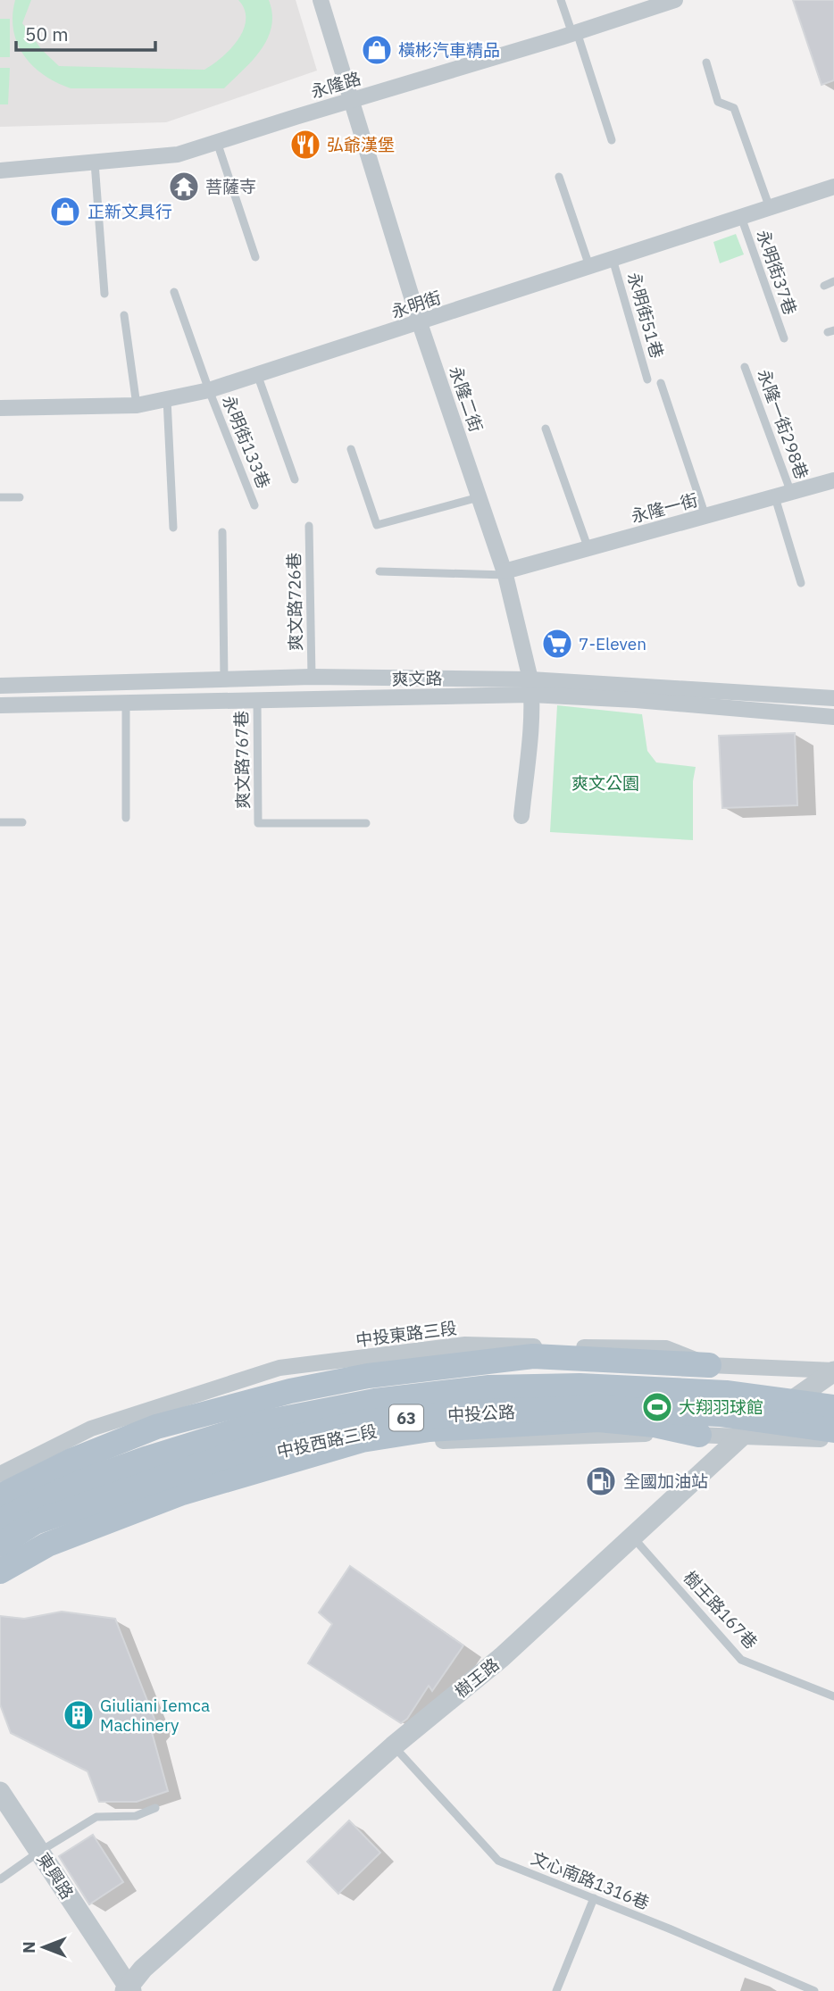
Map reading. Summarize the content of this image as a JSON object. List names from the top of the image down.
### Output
{
  "streets": {
    "main road": ["中投公路", "63"],
    "street": [
      "永隆路",
      "永明街",
      "永隆二街",
      "永隆一街",
      "爽文路",
      "中投東路三段",
      "中投西路三段",
      "樹王路",
      "東興路"
    ],
    "lane": [
      "永明街37巷",
      "永明街51巷",
      "永隆一街298巷",
      "永明街133巷",
      "爽文路726巷",
      "爽文路767巷",
      "樹王路167巷",
      "文心南路1316巷"
    ]
  },
  "crossings": [
    ["永隆路", "永隆二街"],
    ["永明街37巷", "永明街"],
    ["永明街", "永明街51巷"],
    ["永明街", "永隆二街"],
    ["永明街", "永明街133巷"],
    ["永隆二街", "永隆一街"],
    ["永隆二街", "爽文路"],
    ["永隆一街298巷", "永隆一街"],
    ["爽文路726巷", "爽文路"],
    ["爽文路", "爽文路767巷"],
    ["中投東路三段", "樹王路"],
    ["中投西路三段", "樹王路"],
    ["樹王路167巷", "樹王路"],
    ["樹王路", "東興路"],
    ["樹王路", "文心南路1316巷"]
  ],
  "parks": ["爽文公園"],
  "places": {
    "shop": ["橫彬汽車精品", "正新文具行"],
    "restaurant": ["弘爺漢堡"],
    "temple": ["菩薩寺"],
    "supermarket": ["7-Eleven"],
    "sports": ["大翔羽球館"],
    "fuel station": ["全國加油站"],
    "building": ["Giuliani Iemca Machinery"]
  },
  "scale_bar": "50 m",
  "north": "left"
}
